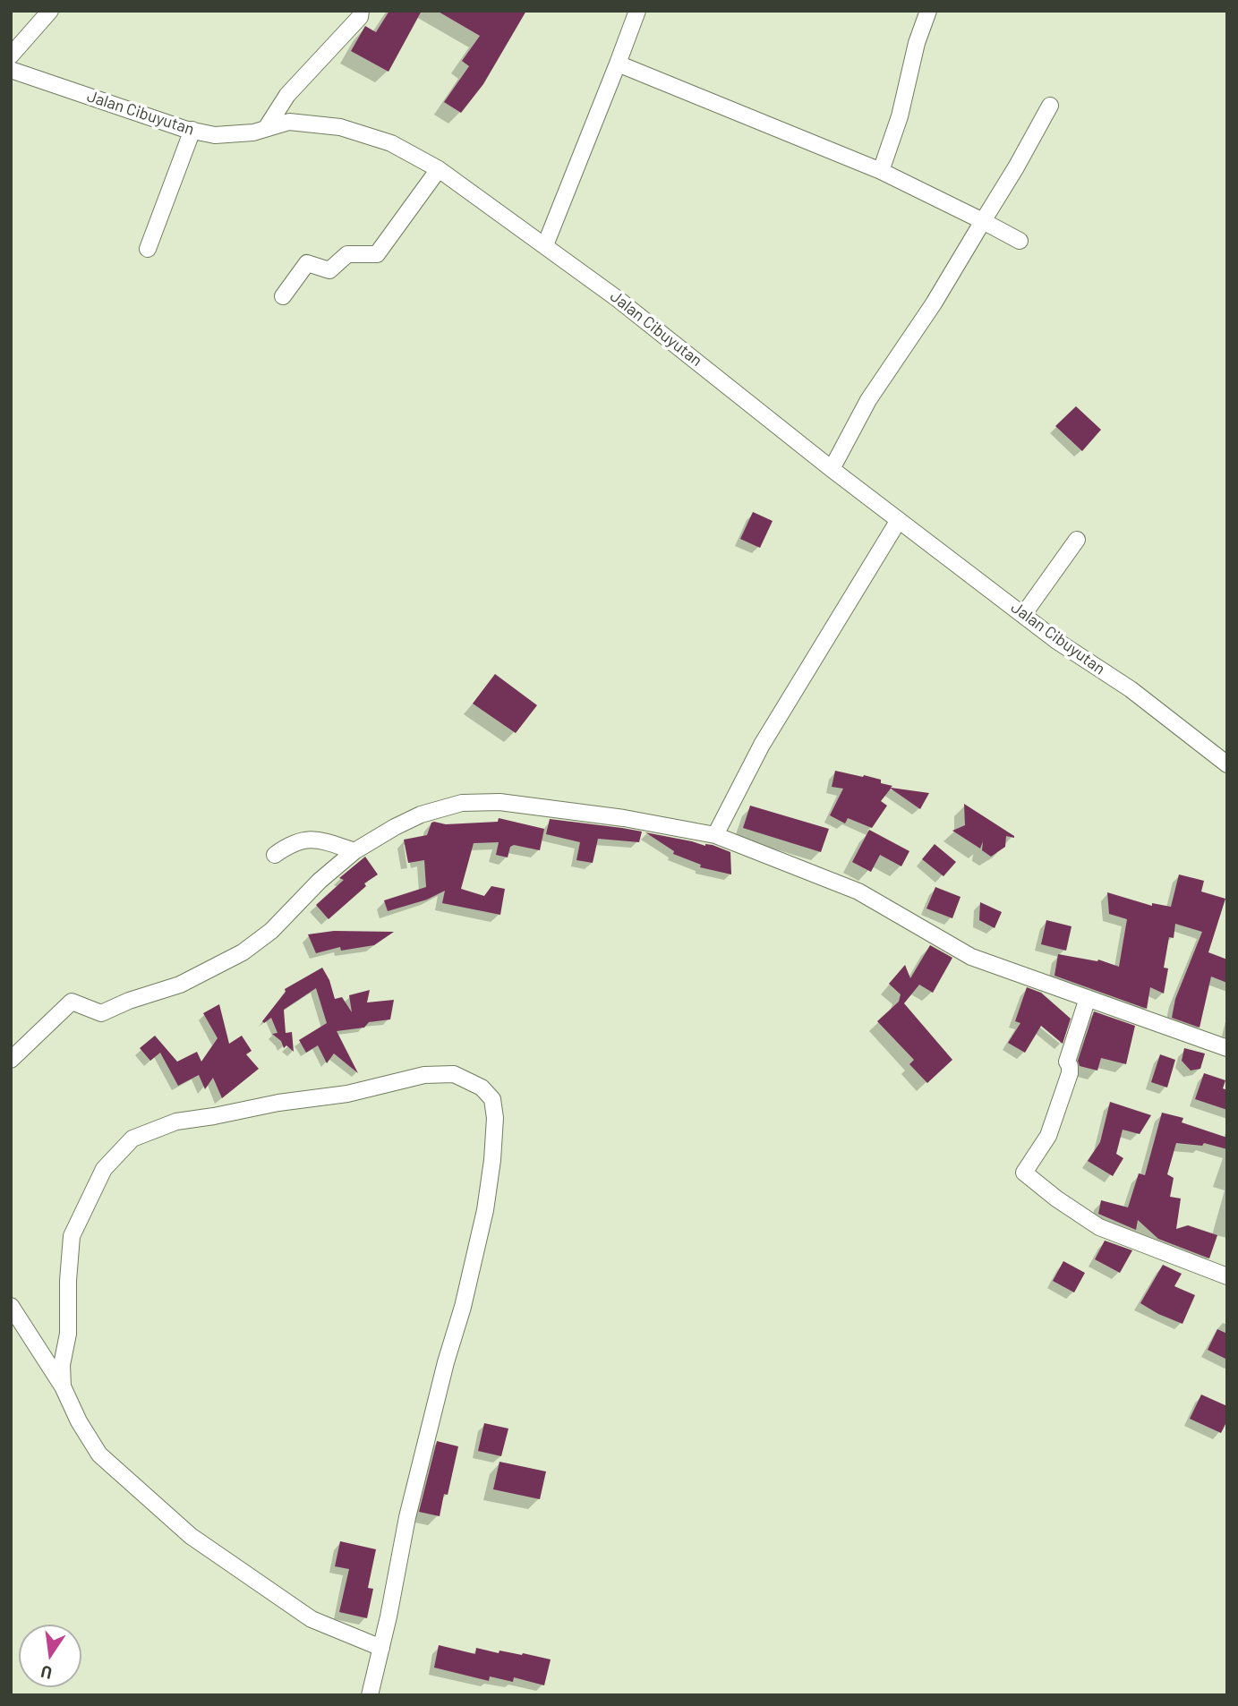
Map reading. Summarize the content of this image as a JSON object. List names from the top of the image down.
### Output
{
  "streets": {
    "street": ["Jalan Cibuyutan"]
  },
  "north": "bottom"
}
